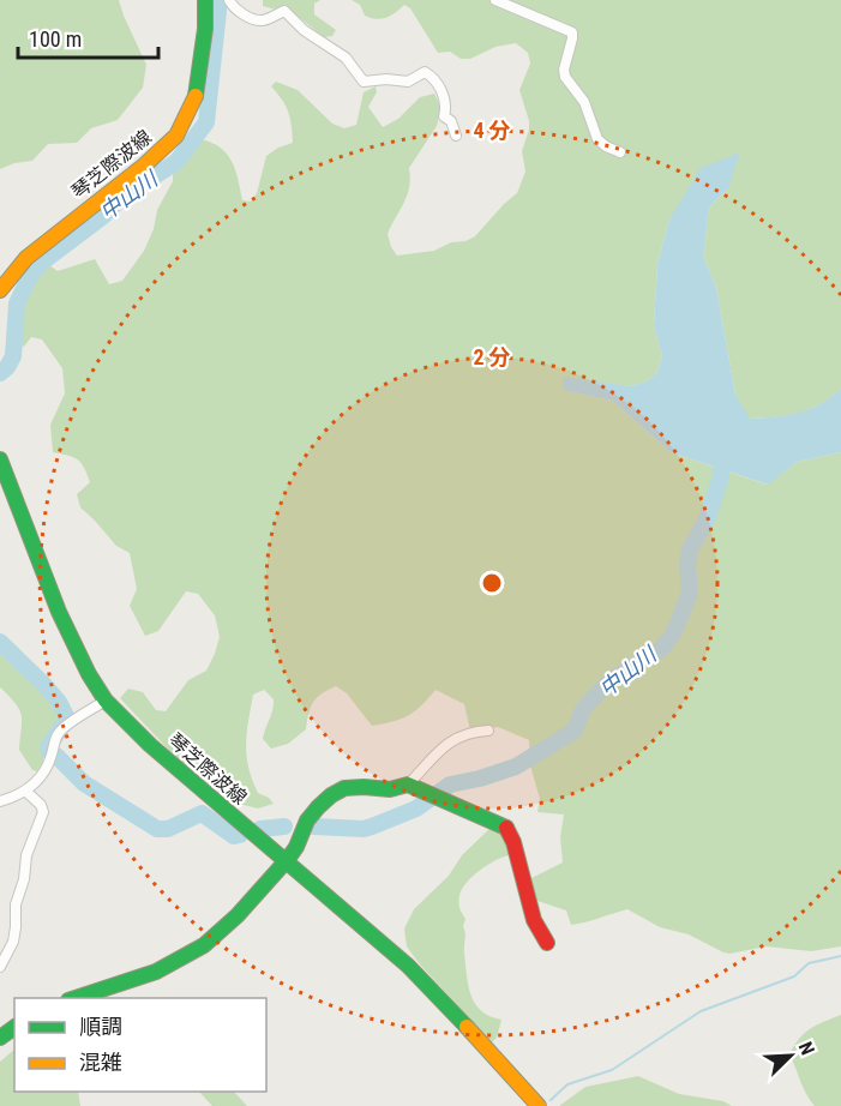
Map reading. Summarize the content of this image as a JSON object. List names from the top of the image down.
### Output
{
  "streets": {
    "main road": ["琴芝際波線"]
  },
  "water": ["中山川"],
  "legend": ["順調", "混雑"],
  "scale_bar": "100 m",
  "north": "top right",
  "rings": ["4 分", "2 分"]
}
